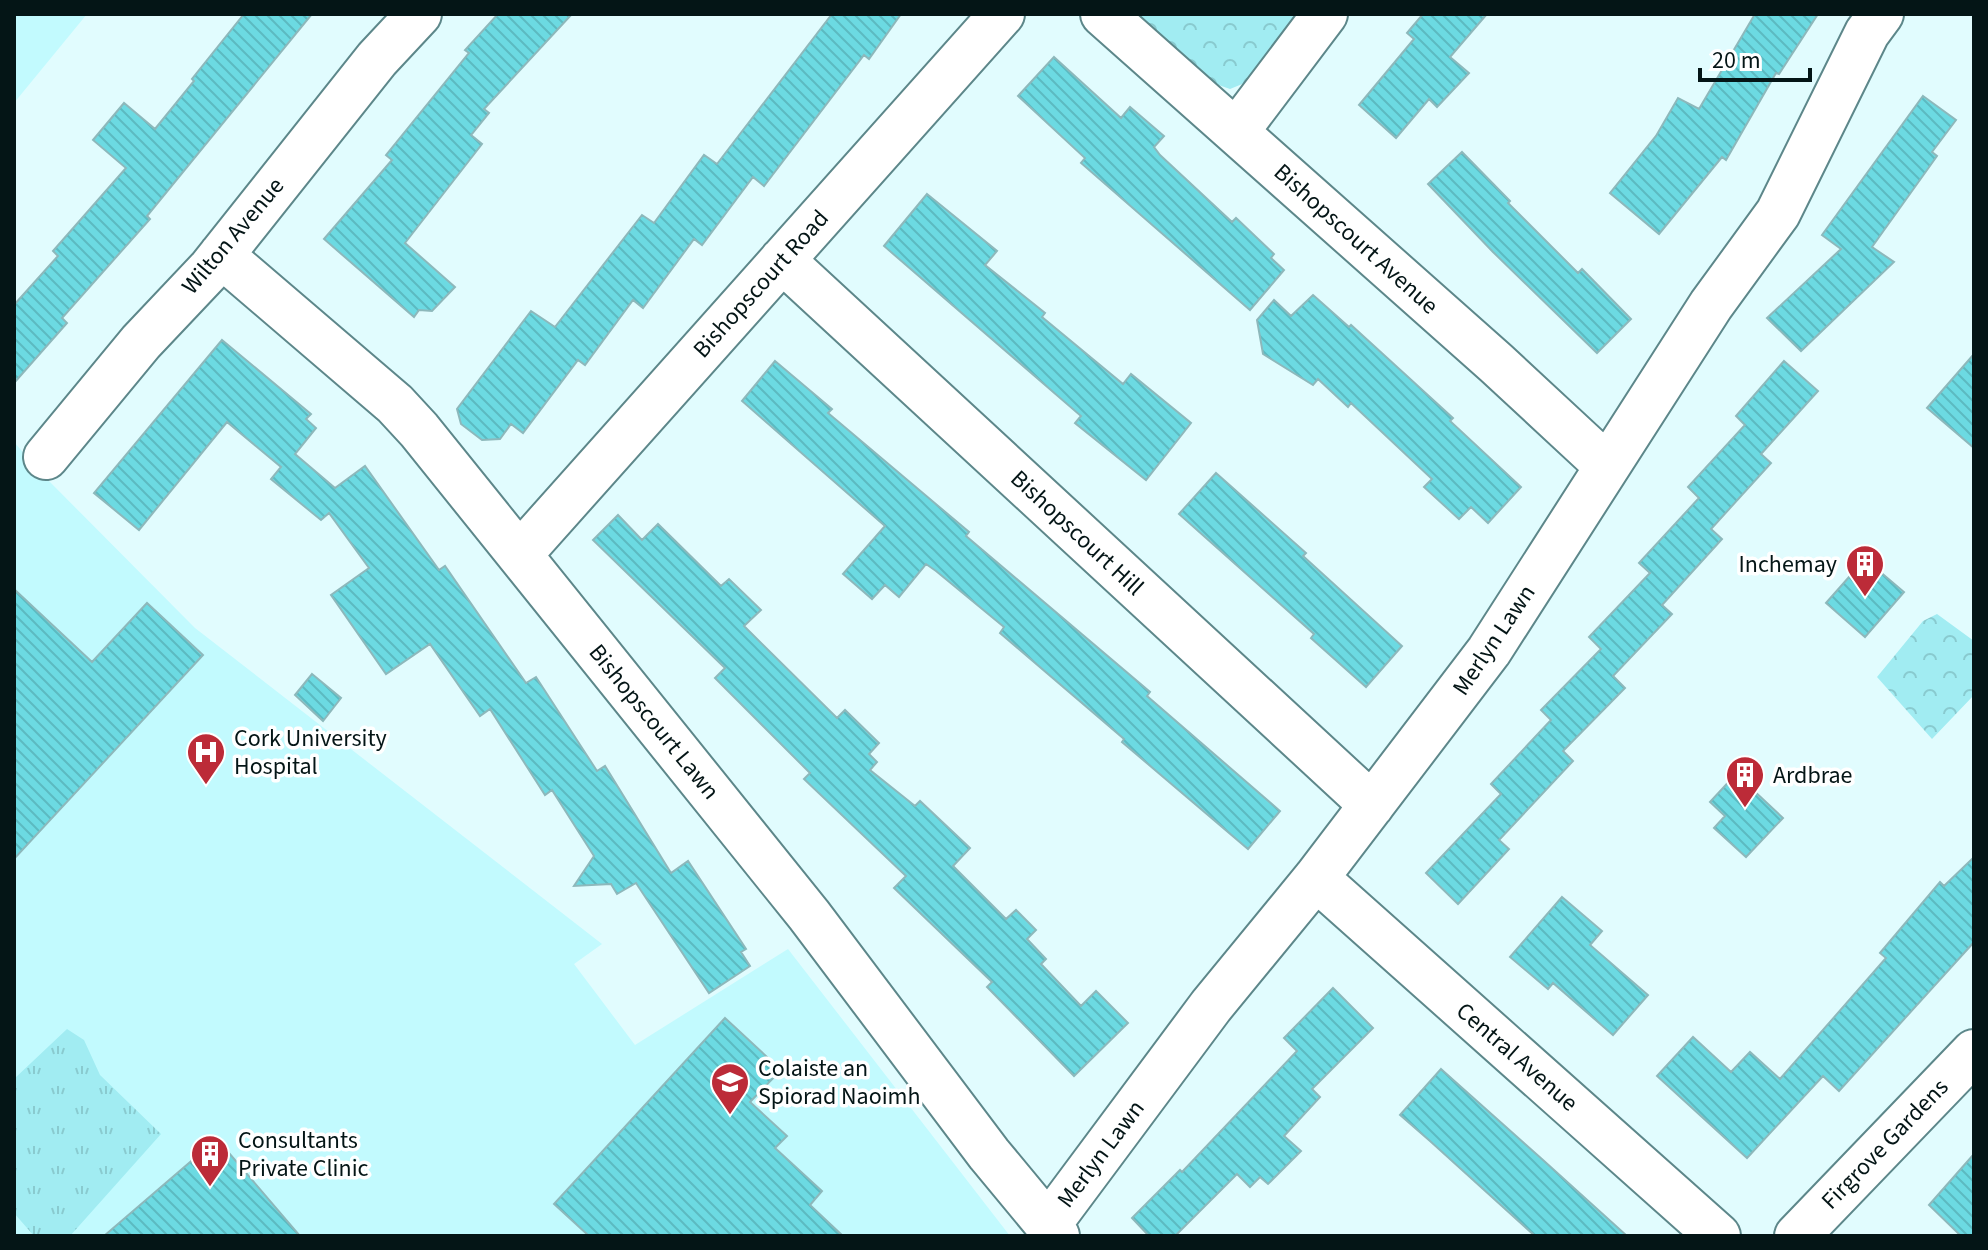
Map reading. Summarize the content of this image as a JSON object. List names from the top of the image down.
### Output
{
  "streets": {
    "street": [
      "Wilton Avenue",
      "Bishopscourt Avenue",
      "Bishopscourt Road",
      "Bishopscourt Hill",
      "Merlyn Lawn",
      "Bishopscourt Lawn",
      "Central Avenue",
      "Firgrove Gardens"
    ]
  },
  "crossings": [
    ["Wilton Avenue", "Bishopscourt Lawn"],
    ["Bishopscourt Avenue", "Merlyn Lawn"],
    ["Bishopscourt Road", "Bishopscourt Hill"],
    ["Bishopscourt Road", "Bishopscourt Lawn"],
    ["Bishopscourt Hill", "Merlyn Lawn"],
    ["Merlyn Lawn", "Bishopscourt Lawn"],
    ["Merlyn Lawn", "Central Avenue"]
  ],
  "places": {
    "building": ["Inchemay", "Ardbrae", "Consultants Private Clinic"],
    "hospital": ["Cork University Hospital"],
    "school or university": ["Colaiste an Spiorad Naoimh"]
  },
  "scale_bar": "20 m"
}
